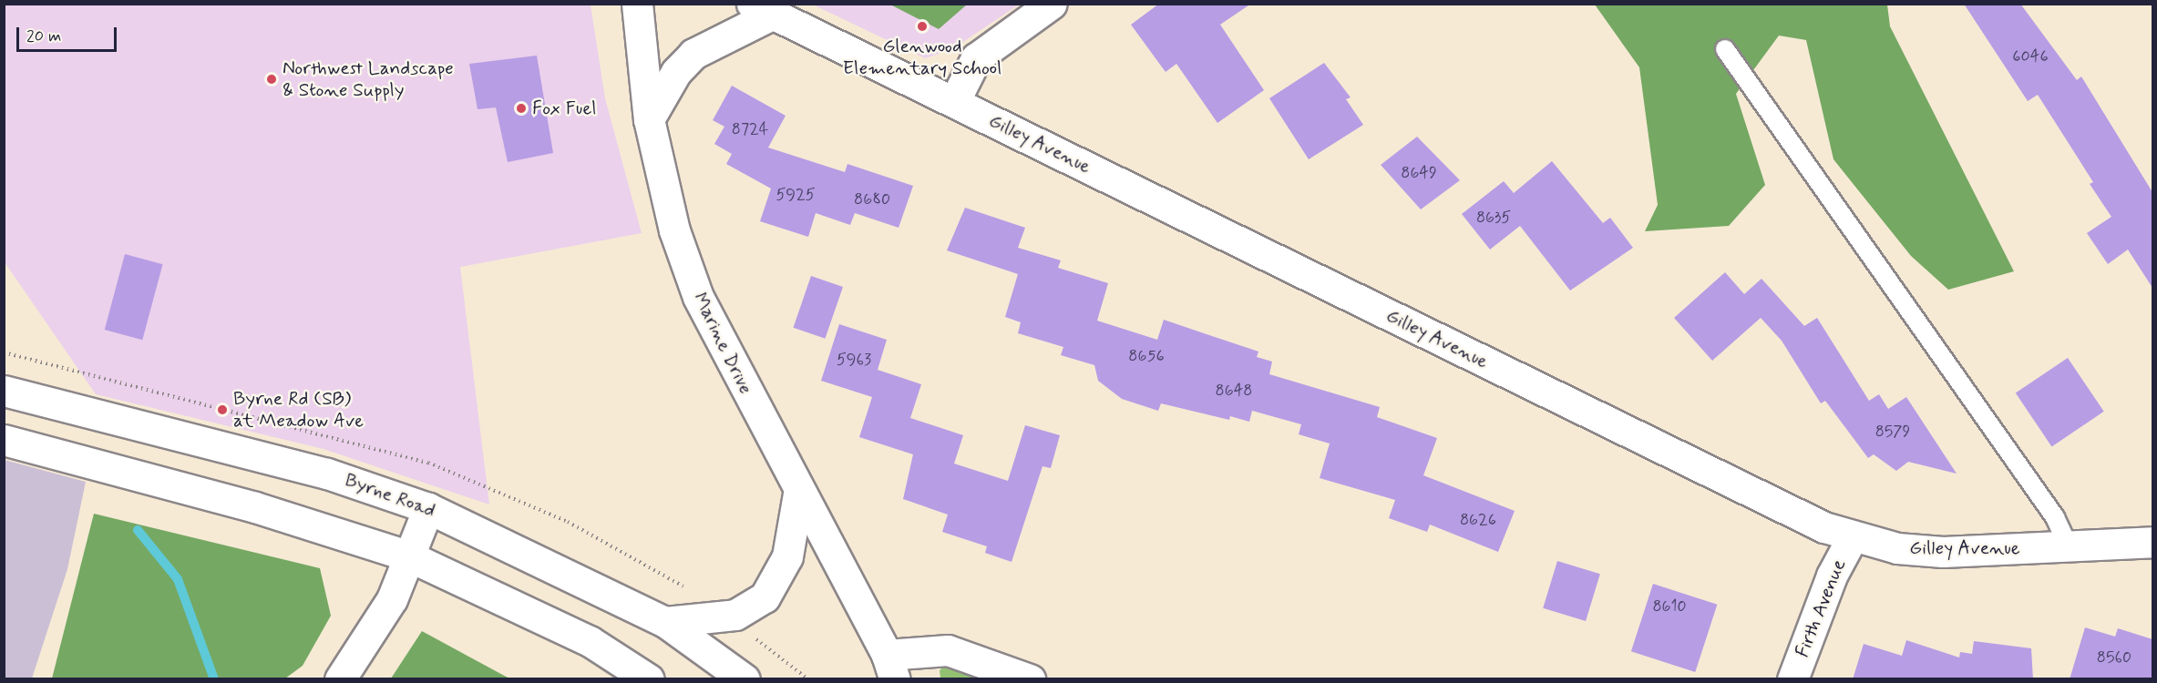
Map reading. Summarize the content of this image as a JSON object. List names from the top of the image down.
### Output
{
  "streets": {
    "street": [
      "Gilley Avenue",
      "Marine Drive",
      "Byrne Road",
      "Firth Avenue"
    ]
  },
  "crossings": [
    ["Gilley Avenue", "Firth Avenue"]
  ],
  "places": [
    "Glenwood Elementary School",
    "Northwest Landscape & Stone Supply",
    "Fox Fuel",
    "Byrne Rd (SB) at Meadow Ave"
  ],
  "house_numbers": [
    "6046",
    "8724",
    "8649",
    "5925",
    "8680",
    "8635",
    "8656",
    "5963",
    "8648",
    "8579",
    "8626",
    "8610",
    "8560"
  ],
  "scale_bar": "20 m"
}
